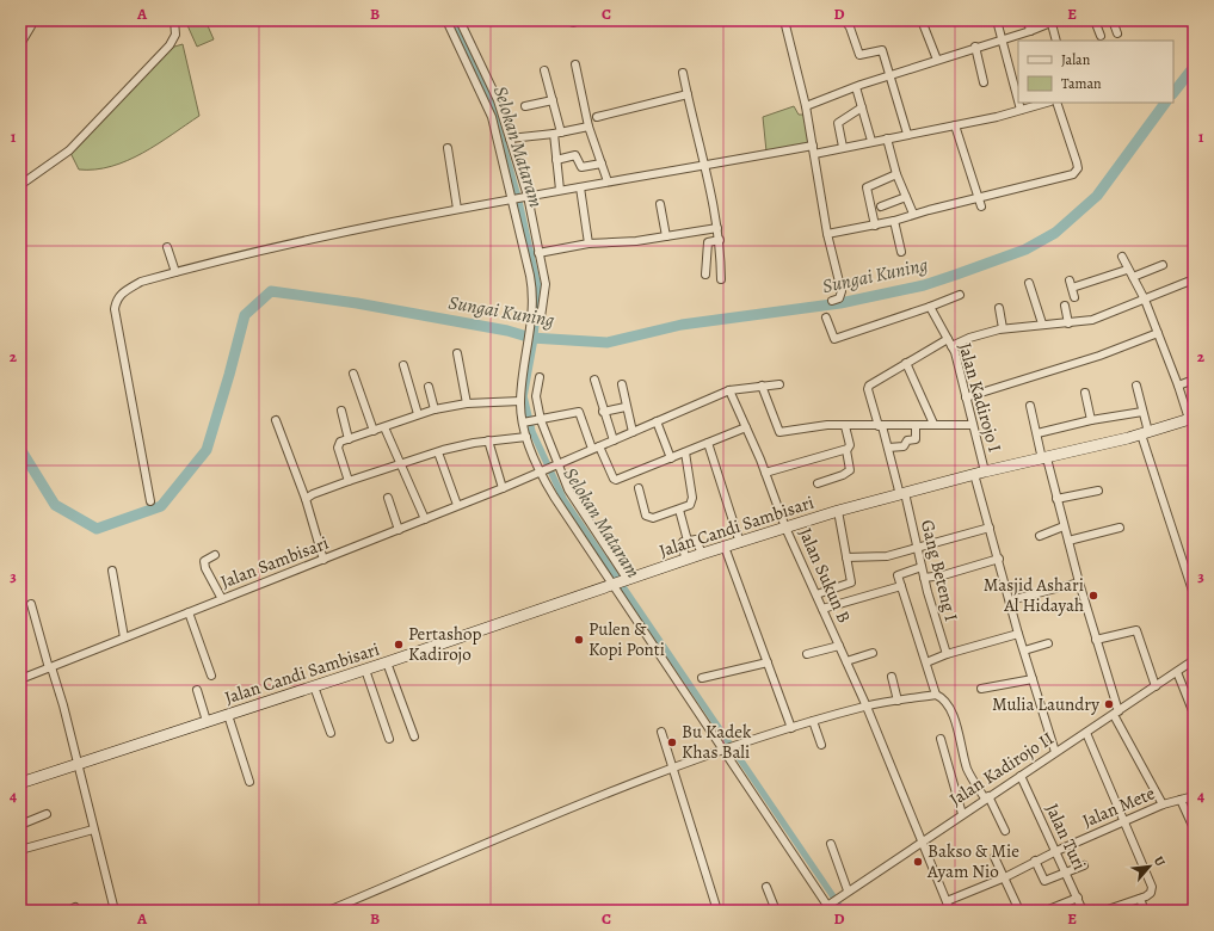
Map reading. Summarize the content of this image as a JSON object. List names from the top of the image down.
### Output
{
  "streets": {
    "street": [
      "Jalan Kadirojo I",
      "Jalan Candi Sambisari",
      "Jalan Sambisari",
      "Gang Beteng I",
      "Jalan Sukun B",
      "Jalan Kadirojo II",
      "Jalan Mete",
      "Jalan Turi"
    ]
  },
  "crossings": [
    ["Jalan Kadirojo I", "Jalan Candi Sambisari"],
    ["Jalan Kadirojo I", "Jalan Kadirojo II"],
    ["Jalan Candi Sambisari", "Gang Beteng I"],
    ["Jalan Candi Sambisari", "Jalan Sukun B"],
    ["Jalan Sukun B", "Jalan Kadirojo II"],
    ["Jalan Sukun B", "Jalan Mete"],
    ["Jalan Kadirojo II", "Jalan Turi"],
    ["Jalan Mete", "Jalan Turi"]
  ],
  "water": ["Selokan Mataram", "Sungai Kuning"],
  "places": [
    "Masjid Ashari Al Hidayah",
    "Pulen & Kopi Ponti",
    "Pertashop Kadirojo",
    "Mulia Laundry",
    "Bu Kadek Khas Bali",
    "Bakso & Mie Ayam Nio"
  ],
  "legend": ["Jalan", "Taman"],
  "north": "top right",
  "grid": {
    "columns": [
      "A",
      "B",
      "C",
      "D",
      "E"
    ],
    "rows": [
      "1",
      "2",
      "3",
      "4"
    ]
  }
}
